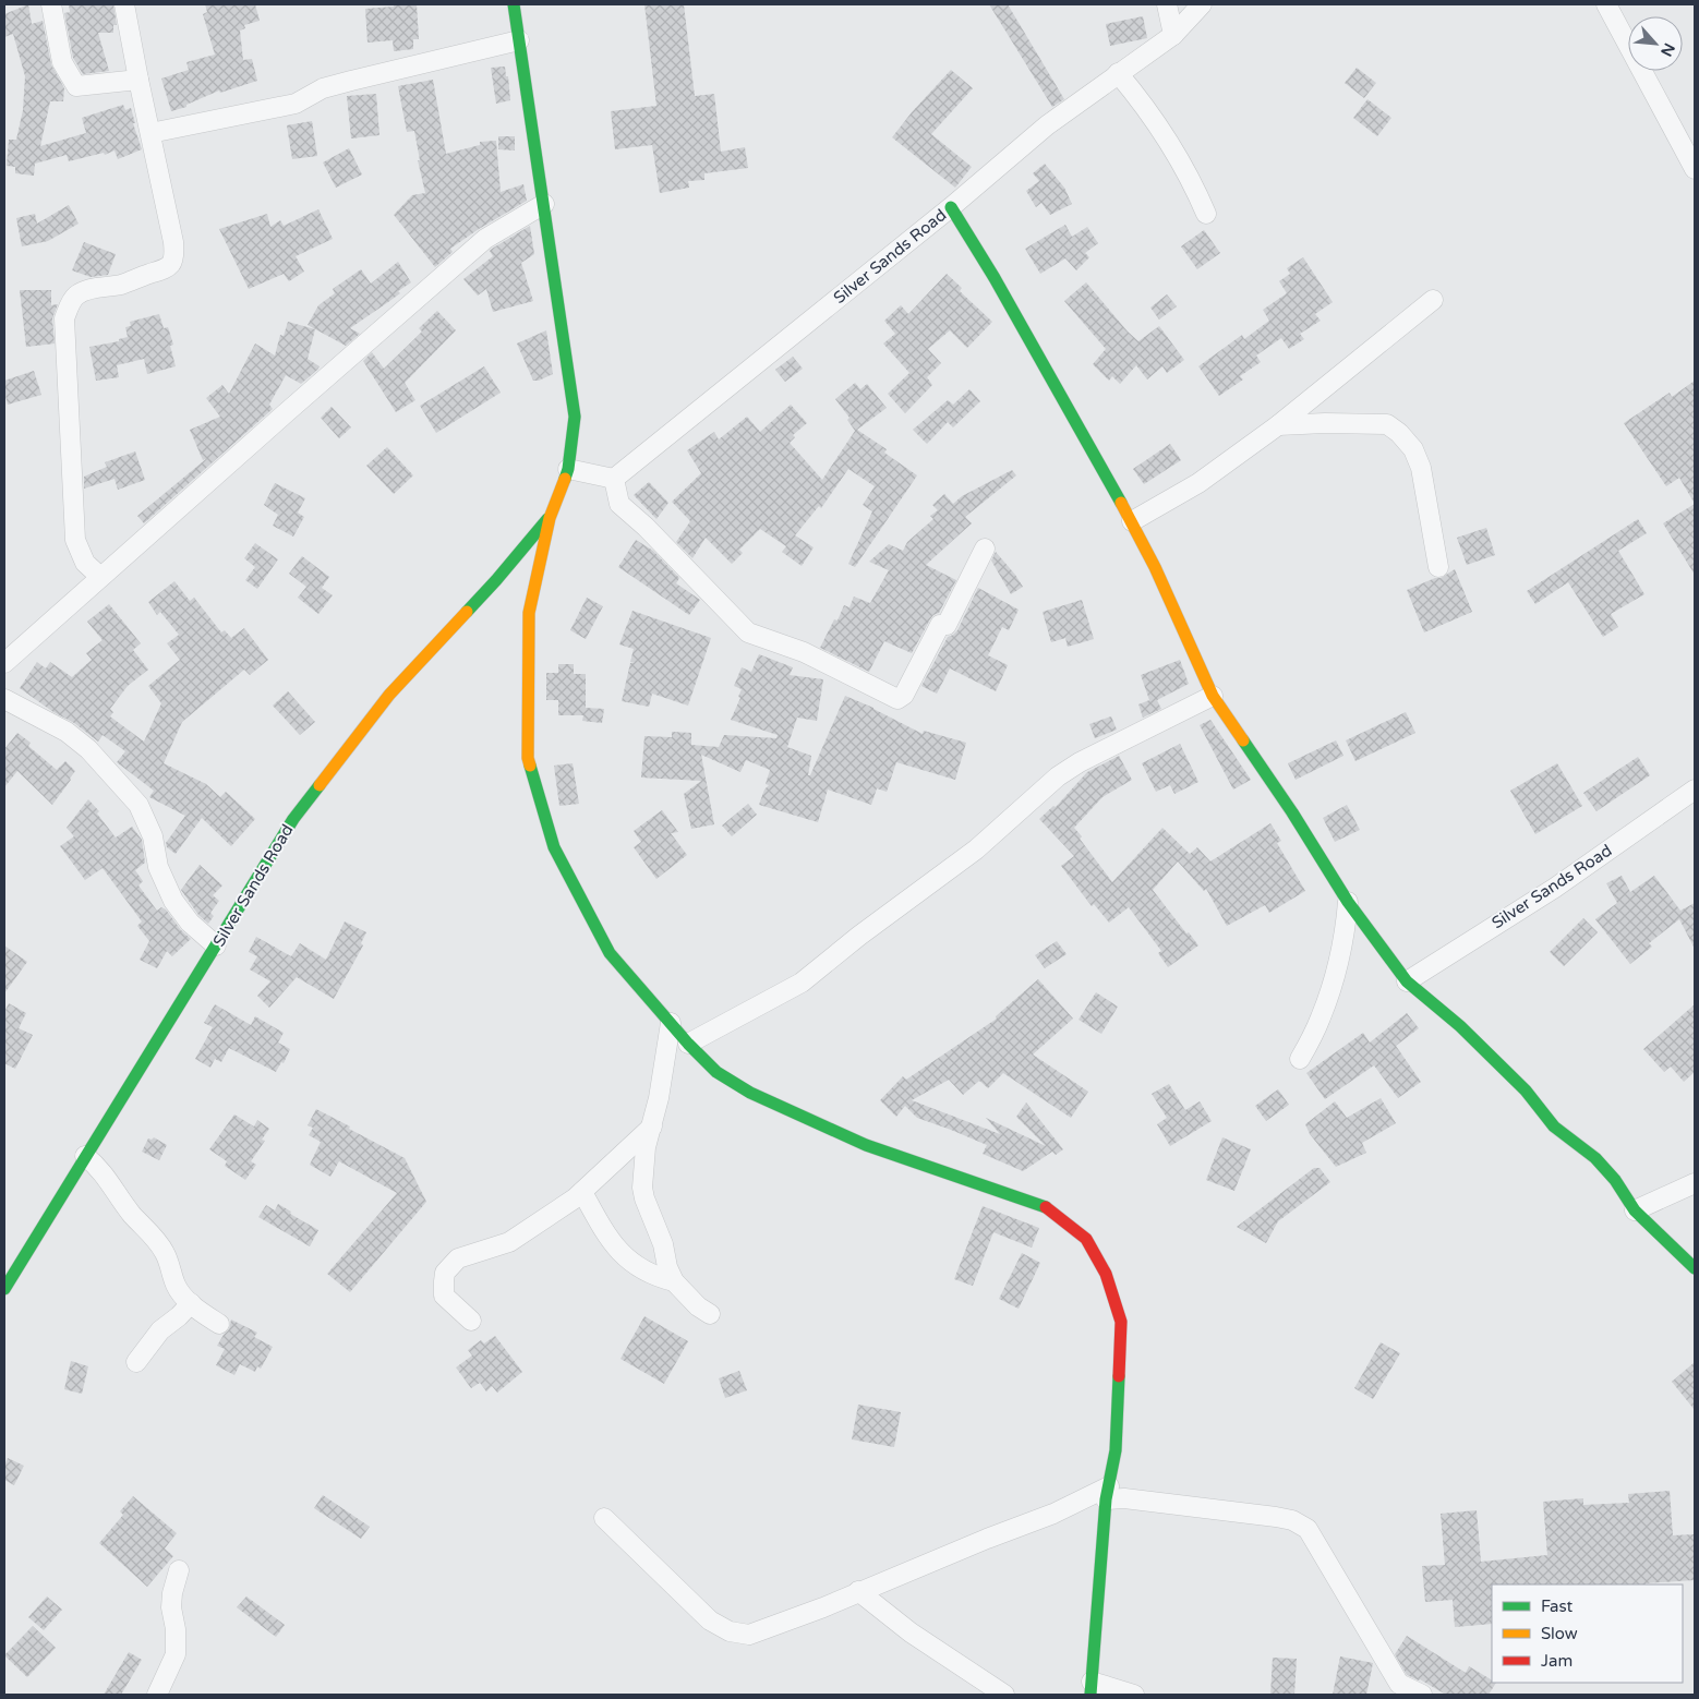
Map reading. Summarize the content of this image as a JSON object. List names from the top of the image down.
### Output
{
  "streets": {
    "street": ["Silver Sands Road"]
  },
  "legend": ["Fast", "Slow", "Jam"],
  "north": "bottom right"
}
